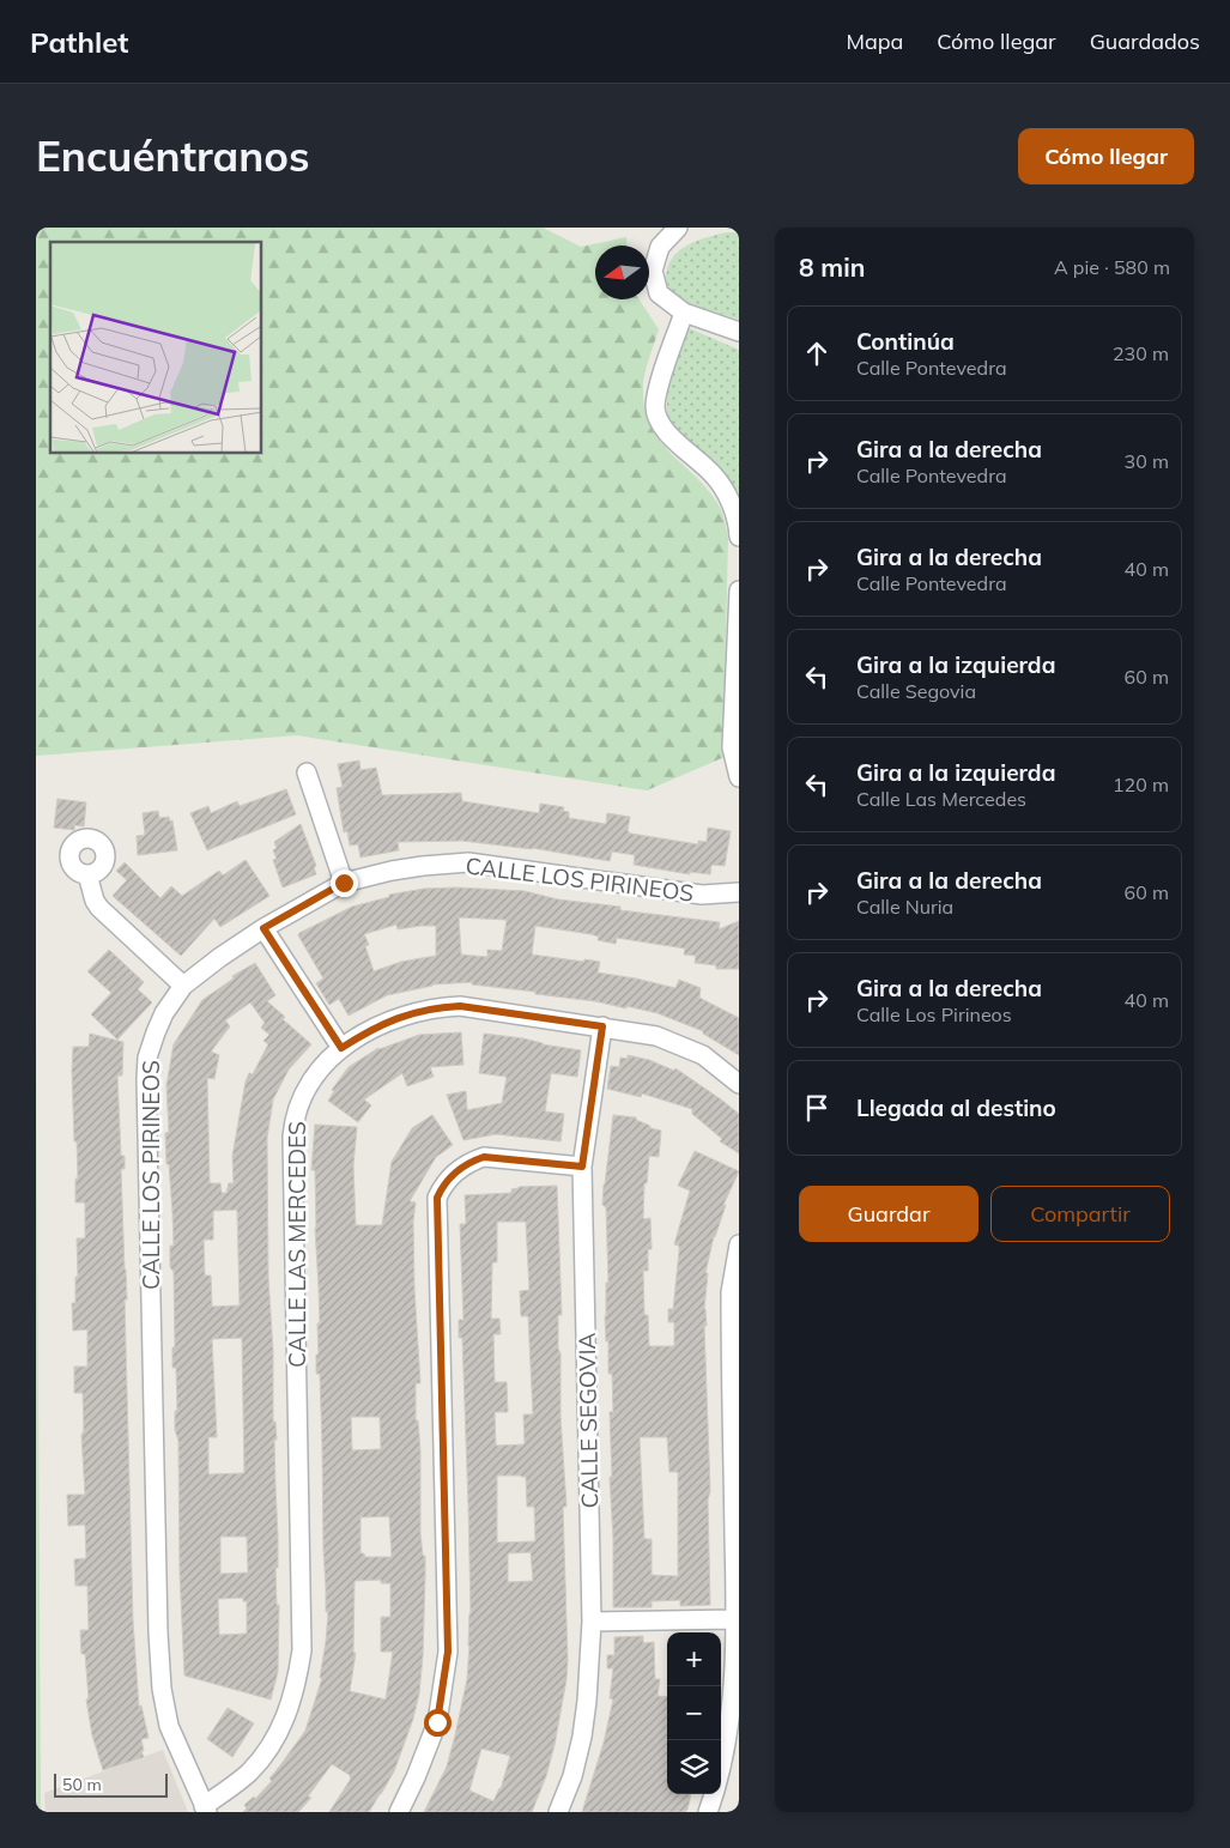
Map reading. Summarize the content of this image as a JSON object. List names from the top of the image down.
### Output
{
  "streets": {
    "street": ["CALLE LOS PIRINEOS", "CALLE LAS MERCEDES", "CALLE SEGOVIA"]
  },
  "crossings": [
    ["CALLE LOS PIRINEOS", "CALLE LAS MERCEDES"],
    ["CALLE LAS MERCEDES", "CALLE SEGOVIA"]
  ],
  "scale_bar": "50 m",
  "north": "left",
  "page": {
    "header": "Pathlet",
    "nav": ["Mapa", "Cómo llegar", "Guardados"],
    "buttons": [
      "Cómo llegar",
      ["Guardar", "Compartir"]
    ],
    "title": "Encuéntranos",
    "heading": ["8 min", "A pie · 580 m"],
    "list": [
      ["Continúa", "Calle Pontevedra", "230 m"],
      ["Gira a la derecha", "Calle Pontevedra", "30 m"],
      ["Gira a la derecha", "Calle Pontevedra", "40 m"],
      ["Gira a la izquierda", "Calle Segovia", "60 m"],
      ["Gira a la izquierda", "Calle Las Mercedes", "120 m"],
      ["Gira a la derecha", "Calle Nuria", "60 m"],
      ["Gira a la derecha", "Calle Los Pirineos", "40 m"],
      "Llegada al destino"
    ],
    "map_buttons": ["+", "−"],
    "scale": "50 m"
  }
}
